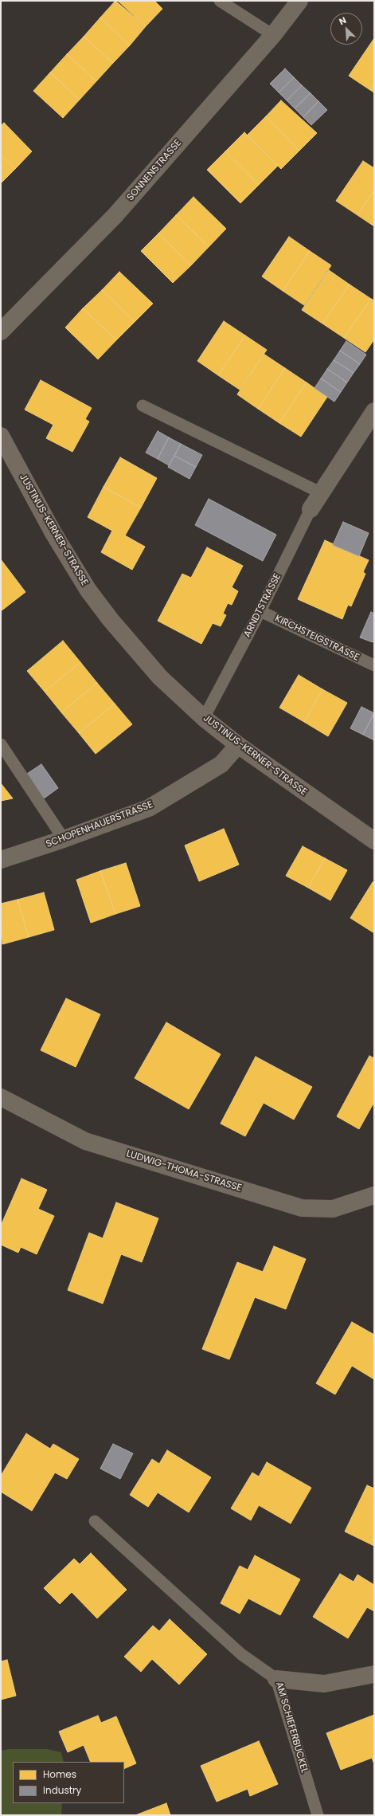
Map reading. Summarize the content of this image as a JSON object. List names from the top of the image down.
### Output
{
  "streets": {
    "street": [
      "SONNENSTRASSE",
      "JUSTINUS-KERNER-STRASSE",
      "ARNDTSTRASSE",
      "SCHOPENHAUERSTRASSE",
      "LUDWIG-THOMA-STRASSE",
      "AM SCHIEFERBUCKEL"
    ],
    "lane": ["KIRCHSTEIGSTRASSE"]
  },
  "crossings": [
    ["JUSTINUS-KERNER-STRASSE", "ARNDTSTRASSE"],
    ["JUSTINUS-KERNER-STRASSE", "SCHOPENHAUERSTRASSE"],
    ["ARNDTSTRASSE", "KIRCHSTEIGSTRASSE"]
  ],
  "legend": ["Homes", "Industry"],
  "north": "top left"
}
